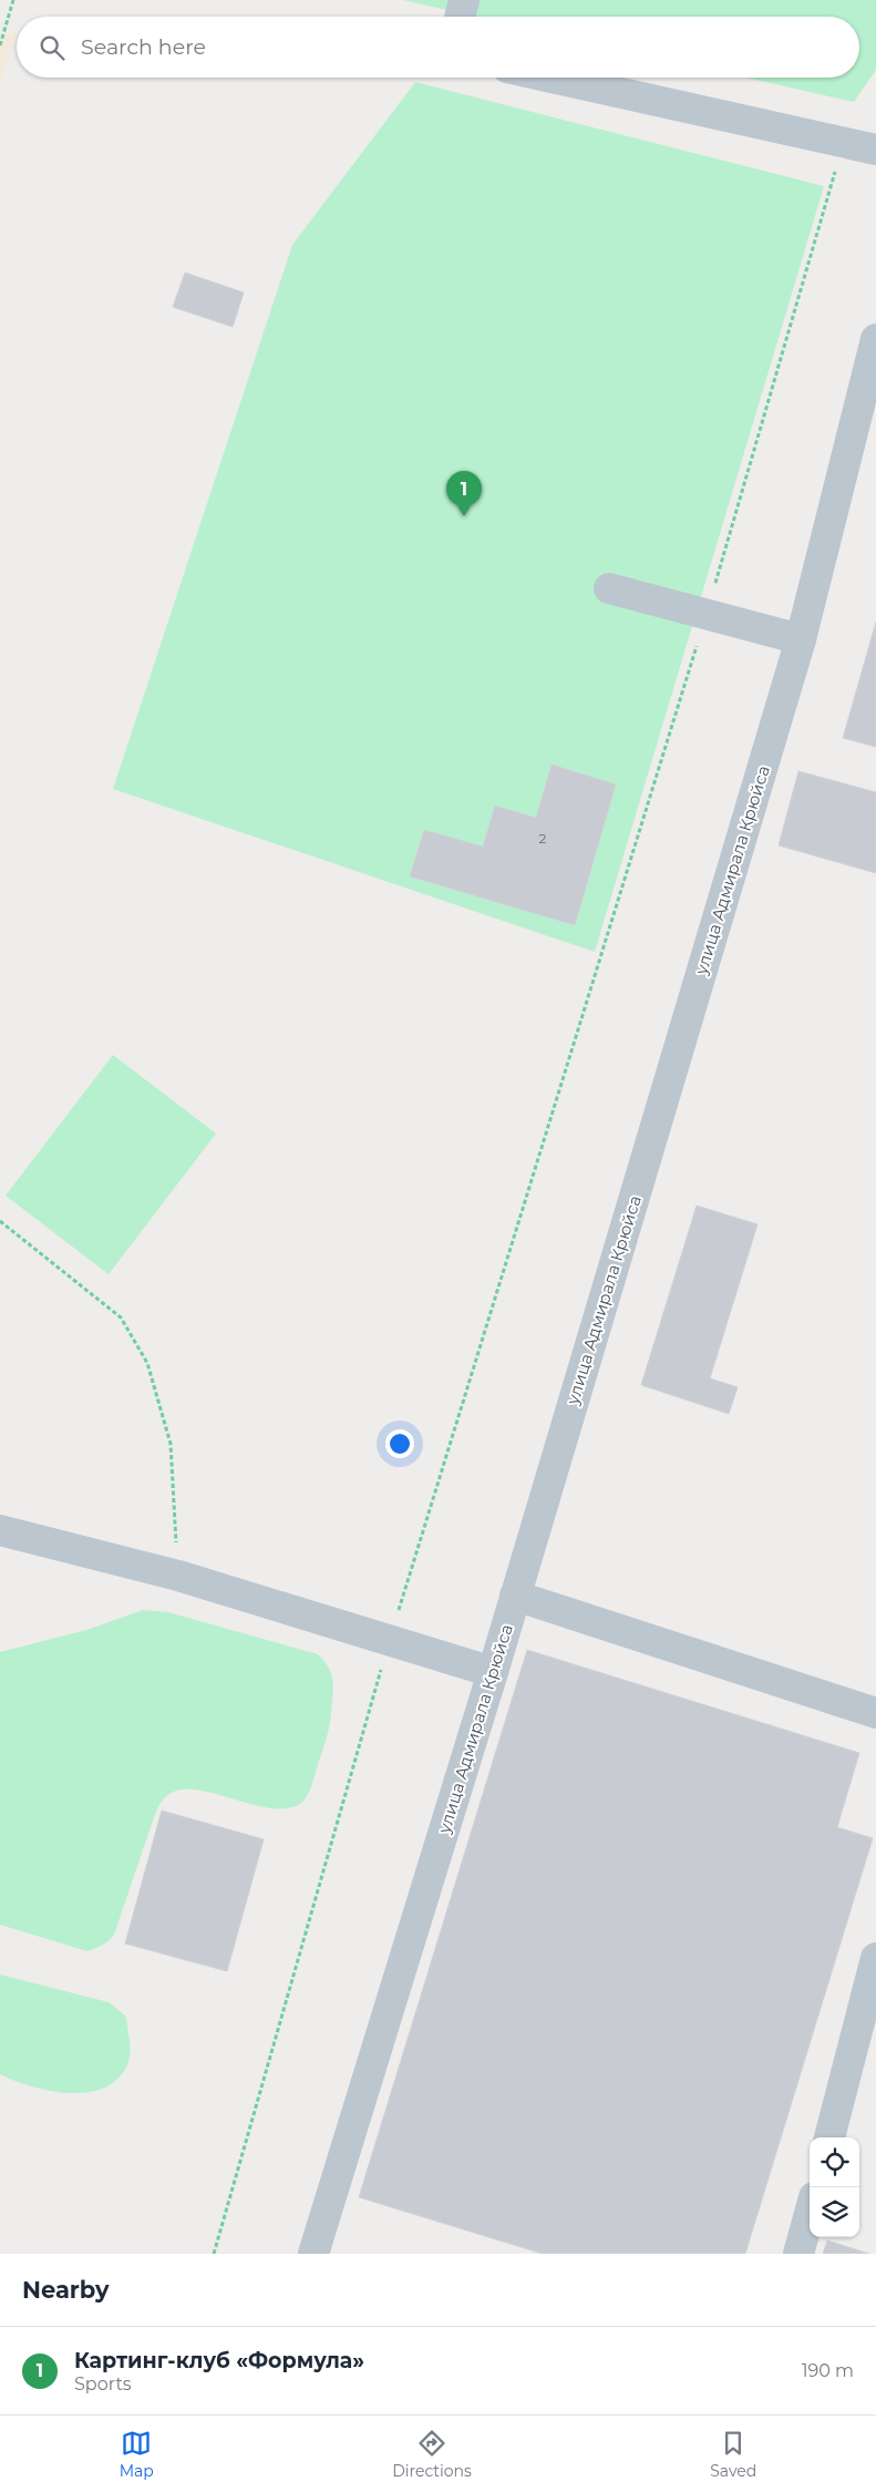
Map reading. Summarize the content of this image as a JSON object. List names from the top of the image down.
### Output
{
  "streets": {
    "street": ["улица Адмирала Крюйса"]
  },
  "house_numbers": ["2"],
  "page": {
    "search": "Search here",
    "pins": "1",
    "heading": "Nearby",
    "list": [
      {
        "mark": "1",
        "name": "Картинг-клуб «Формула»",
        "note": "Sports",
        "value": "190 m"
      }
    ],
    "nav": ["Map", "Directions", "Saved"]
  }
}
